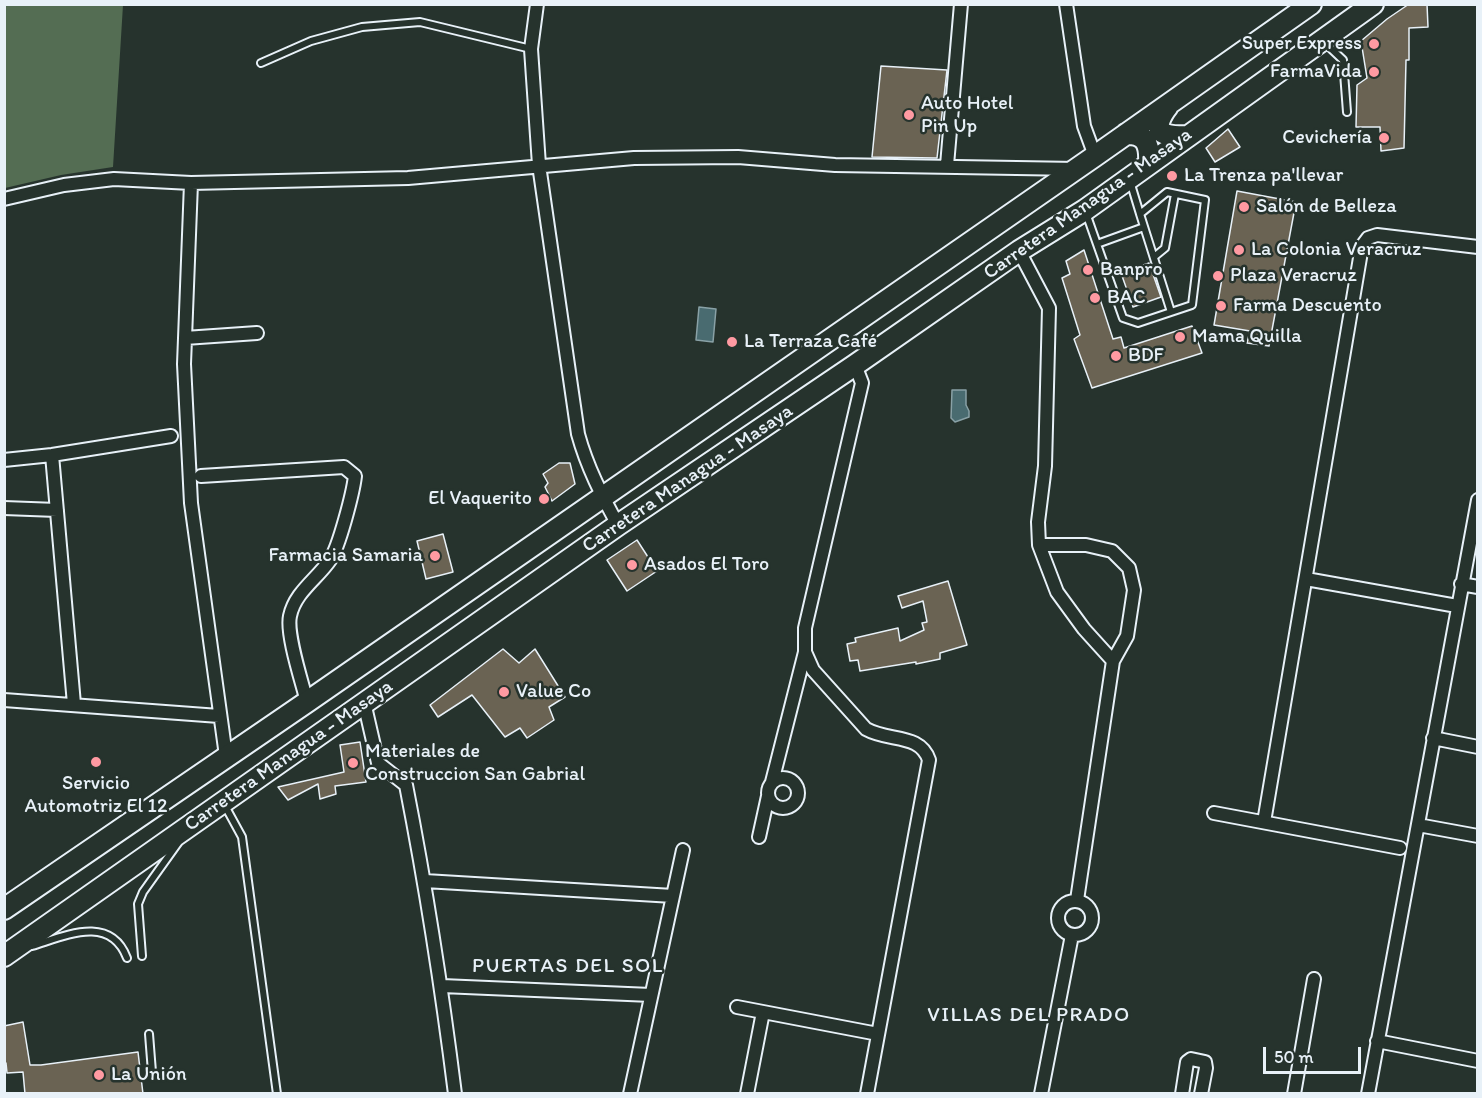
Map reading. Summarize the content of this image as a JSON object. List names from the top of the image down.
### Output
{
  "streets": {
    "highway": ["Carretera Managua - Masaya"]
  },
  "districts": ["PUERTAS DEL SOL", "VILLAS DEL PRADO"],
  "places": [
    "Super Express",
    "FarmaVida",
    "Auto Hotel Pin Up",
    "Cevichería",
    "La Trenza pa'llevar",
    "Salón de Belleza",
    "La Colonia Veracruz",
    "Banpro",
    "Plaza Veracruz",
    "BAC",
    "Farma Descuento",
    "Mama Quilla",
    "La Terraza Café",
    "BDF",
    "El Vaquerito",
    "Farmacia Samaria",
    "Asados El Toro",
    "Value Co",
    "Servicio Automotriz El 12",
    "Materiales de Construccion San Gabrial",
    "La Unión"
  ],
  "scale_bar": "50 m"
}
